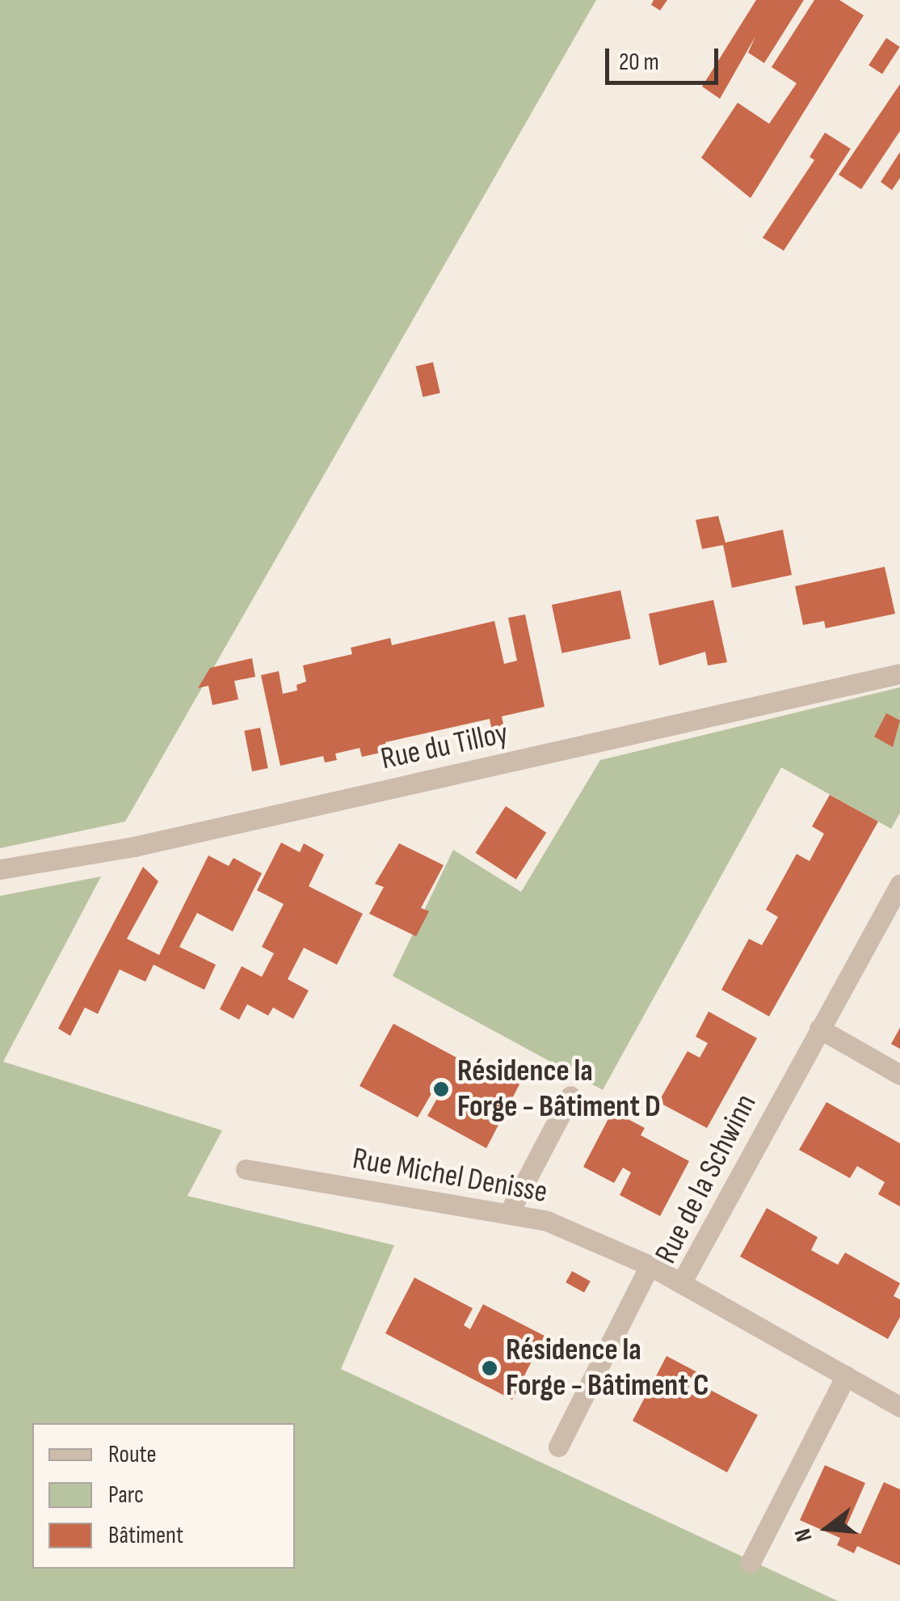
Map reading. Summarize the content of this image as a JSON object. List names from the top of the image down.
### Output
{
  "streets": {
    "street": ["Rue du Tilloy", "Rue Michel Denisse", "Rue de la Schwinn"]
  },
  "crossings": [
    ["Rue Michel Denisse", "Rue de la Schwinn"]
  ],
  "places": ["Résidence la Forge - Bâtiment D", "Résidence la Forge - Bâtiment C"],
  "legend": ["Route", "Parc", "Bâtiment"],
  "scale_bar": "20 m",
  "north": "left"
}
